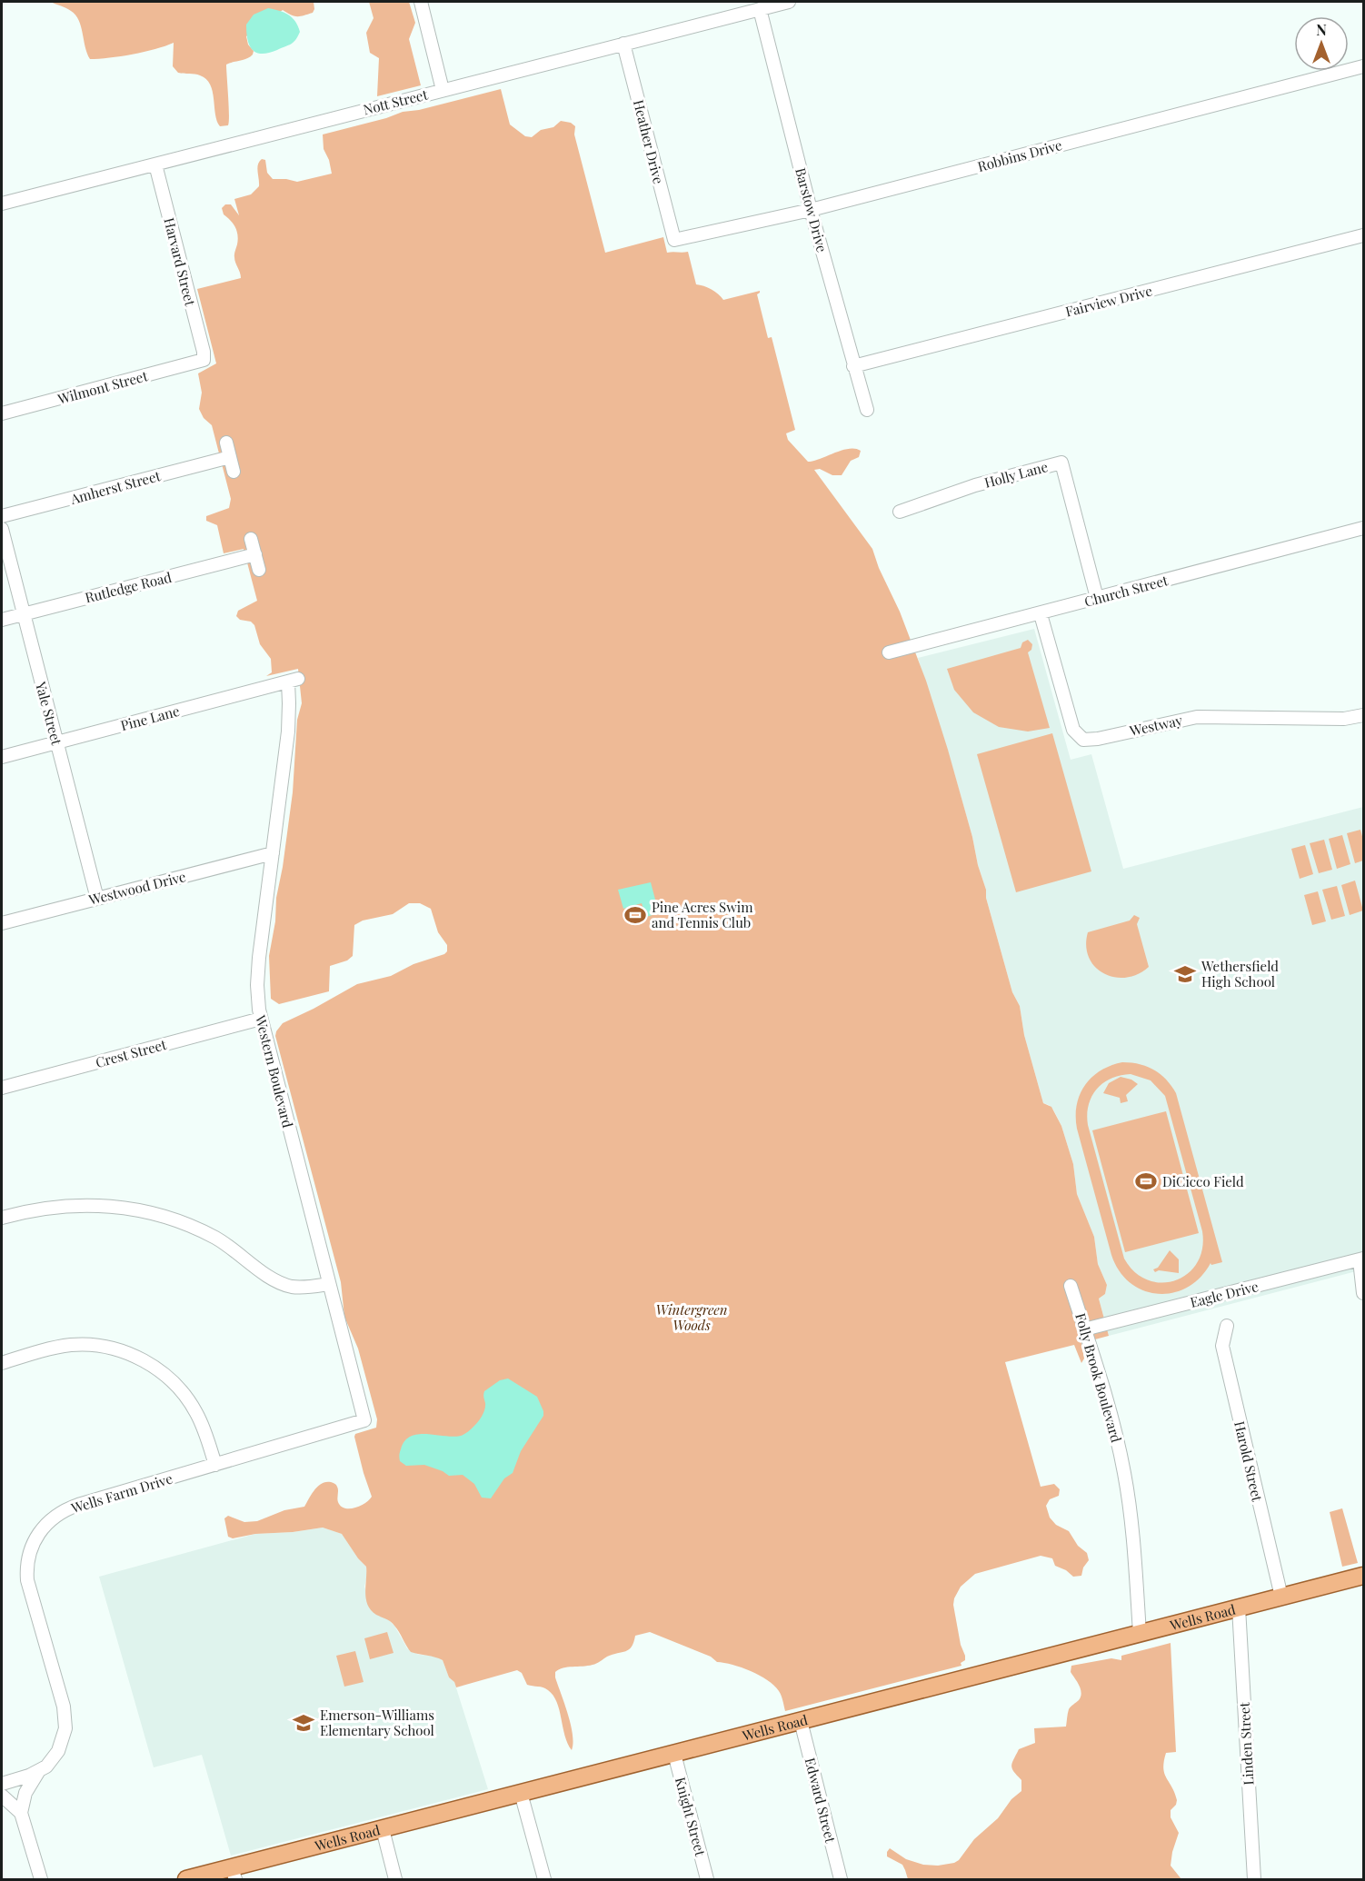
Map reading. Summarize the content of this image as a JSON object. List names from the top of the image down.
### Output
{
  "streets": {
    "main road": ["Wells Road"],
    "street": [
      "Nott Street",
      "Heather Drive",
      "Robbins Drive",
      "Barstow Drive",
      "Harvard Street",
      "Fairview Drive",
      "Wilmont Street",
      "Holly Lane",
      "Amherst Street",
      "Rutledge Road",
      "Church Street",
      "Yale Street",
      "Pine Lane",
      "Westway",
      "Westwood Drive",
      "Crest Street",
      "Western Boulevard",
      "Eagle Drive",
      "Folly Brook Boulevard",
      "Harold Street",
      "Wells Farm Drive",
      "Linden Street",
      "Edward Street",
      "Knight Street"
    ]
  },
  "crossings": [
    ["Nott Street", "Heather Drive"],
    ["Nott Street", "Barstow Drive"],
    ["Nott Street", "Harvard Street"],
    ["Heather Drive", "Robbins Drive"],
    ["Robbins Drive", "Barstow Drive"],
    ["Barstow Drive", "Fairview Drive"],
    ["Harvard Street", "Wilmont Street"],
    ["Holly Lane", "Church Street"],
    ["Rutledge Road", "Yale Street"],
    ["Church Street", "Westway"],
    ["Yale Street", "Pine Lane"],
    ["Yale Street", "Westwood Drive"],
    ["Pine Lane", "Western Boulevard"],
    ["Westwood Drive", "Western Boulevard"],
    ["Crest Street", "Western Boulevard"],
    ["Western Boulevard", "Wells Farm Drive"],
    ["Eagle Drive", "Folly Brook Boulevard"],
    ["Folly Brook Boulevard", "Wells Road"],
    ["Harold Street", "Wells Road"],
    ["Wells Road", "Linden Street"],
    ["Wells Road", "Edward Street"],
    ["Wells Road", "Knight Street"]
  ],
  "parks": ["Wintergreen Woods"],
  "places": {
    "sports": ["Pine Acres Swim and Tennis Club", "DiCicco Field"],
    "school or university": ["Wethersfield High School", "Emerson-Williams Elementary School"]
  },
  "north": "top"
}
